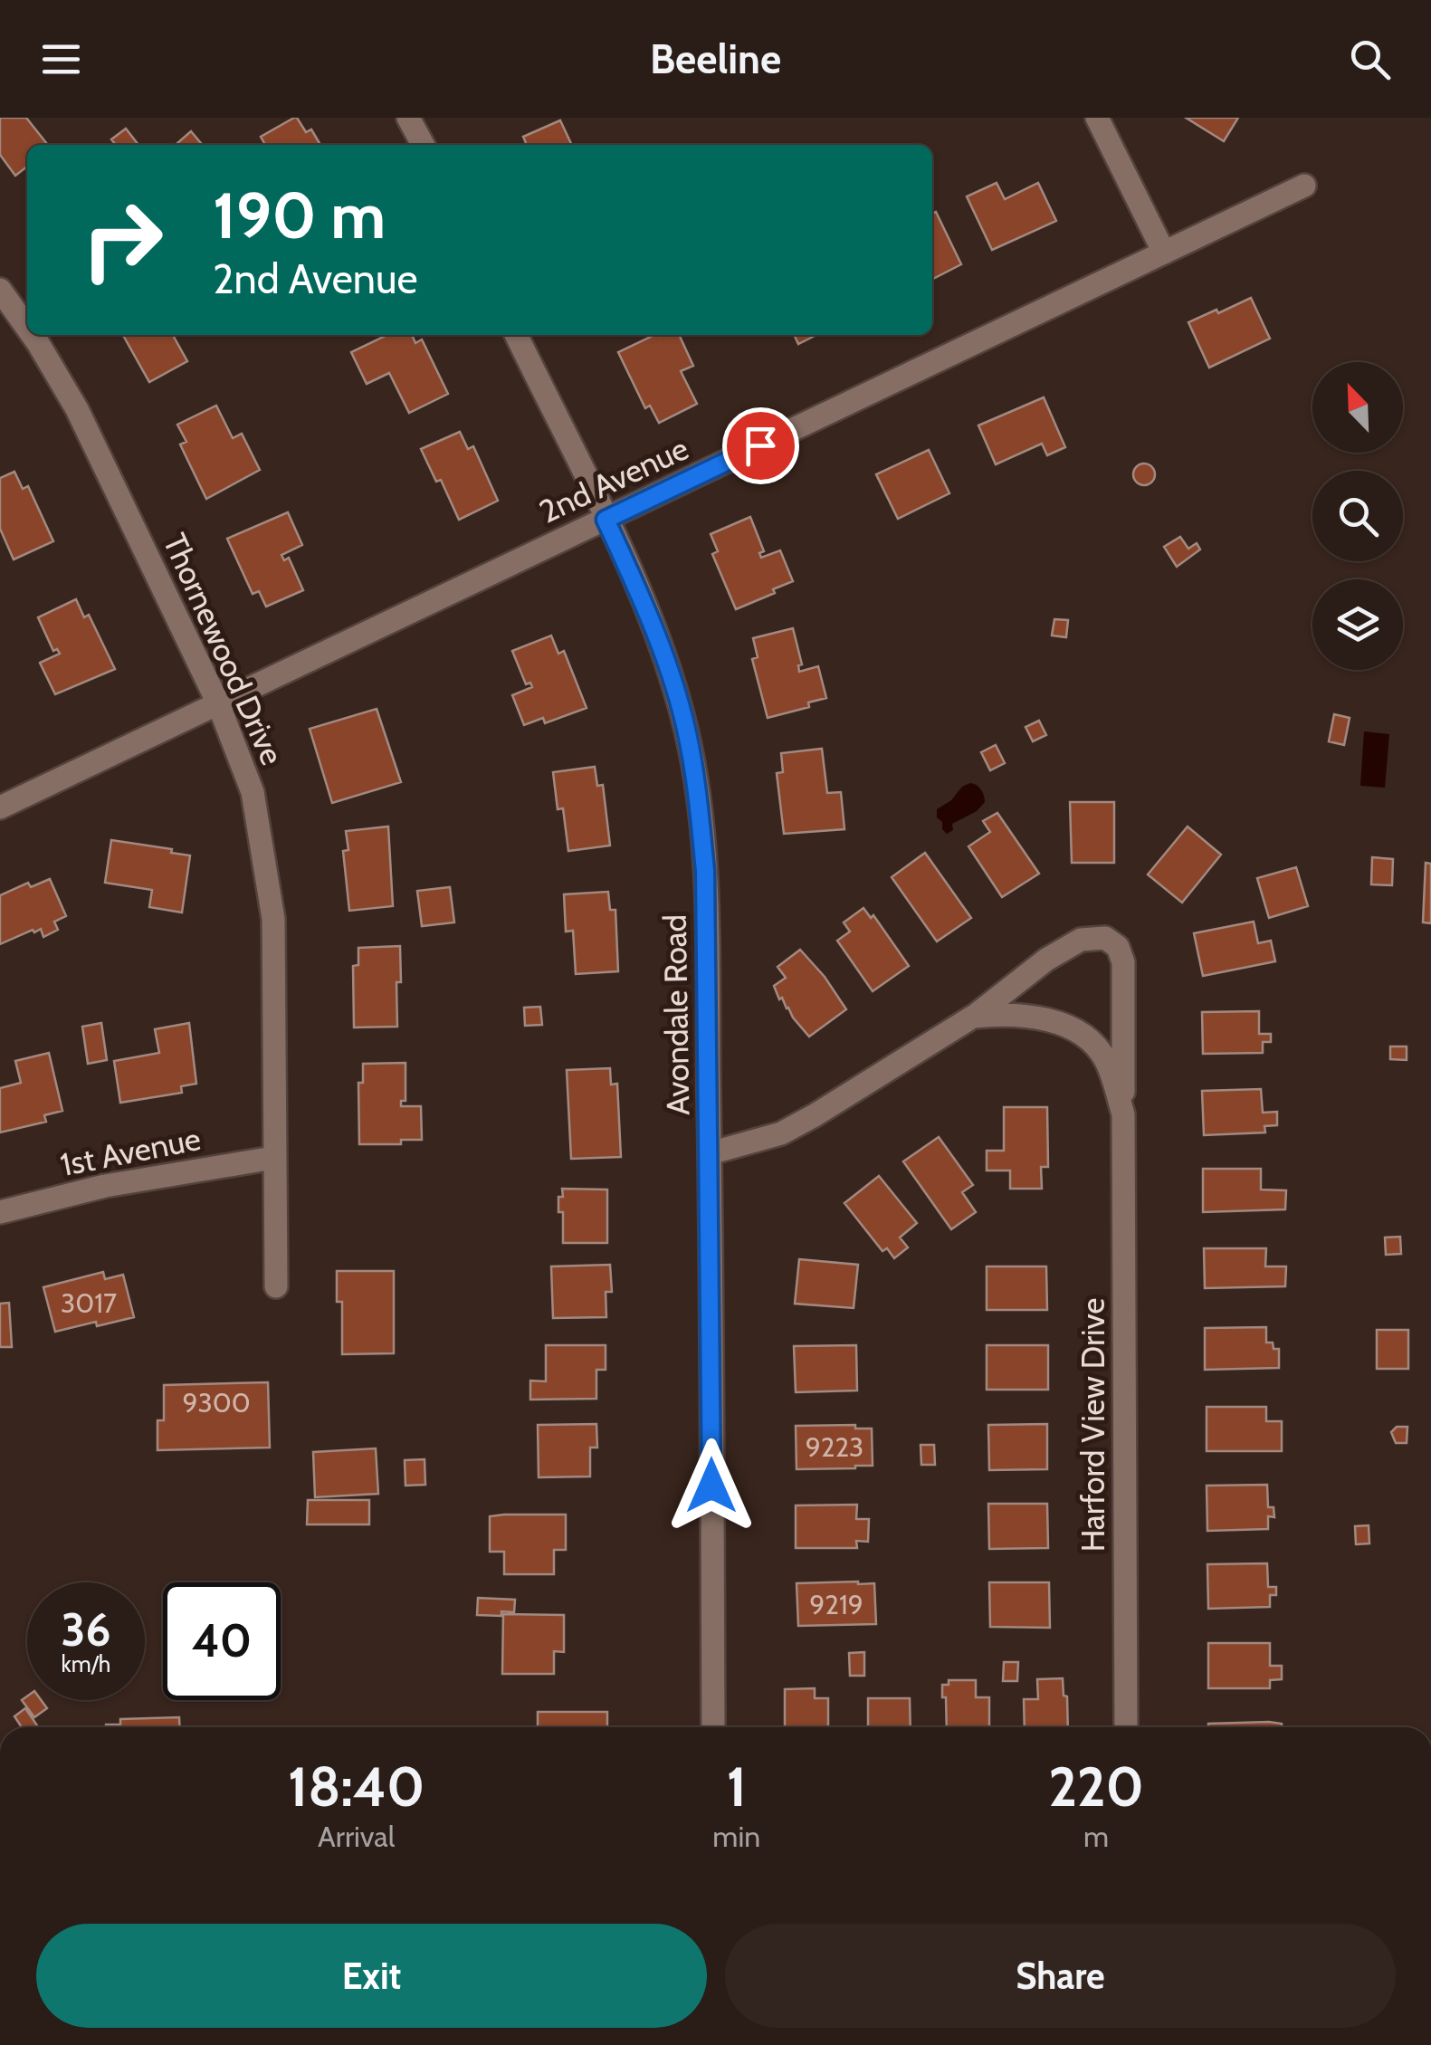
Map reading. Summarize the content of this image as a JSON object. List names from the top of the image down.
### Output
{
  "streets": {
    "street": [
      "2nd Avenue",
      "Thornewood Drive",
      "Avondale Road",
      "1st Avenue",
      "Harford View Drive"
    ]
  },
  "crossings": [
    ["2nd Avenue", "Thornewood Drive"],
    ["2nd Avenue", "Avondale Road"],
    ["Thornewood Drive", "1st Avenue"],
    ["Avondale Road", "Harford View Drive"]
  ],
  "house_numbers": [
    "3017",
    "9300",
    "9223",
    "9219"
  ],
  "north": "top left",
  "page": {
    "header": "Beeline",
    "turn": ["190 m", "2nd Avenue"],
    "speed": "36 km/h",
    "limit": "40",
    "eta": [
      "18:40",
      "Arrival",
      "1",
      "min",
      "220",
      "m"
    ],
    "buttons": ["Exit", "Share"]
  }
}
